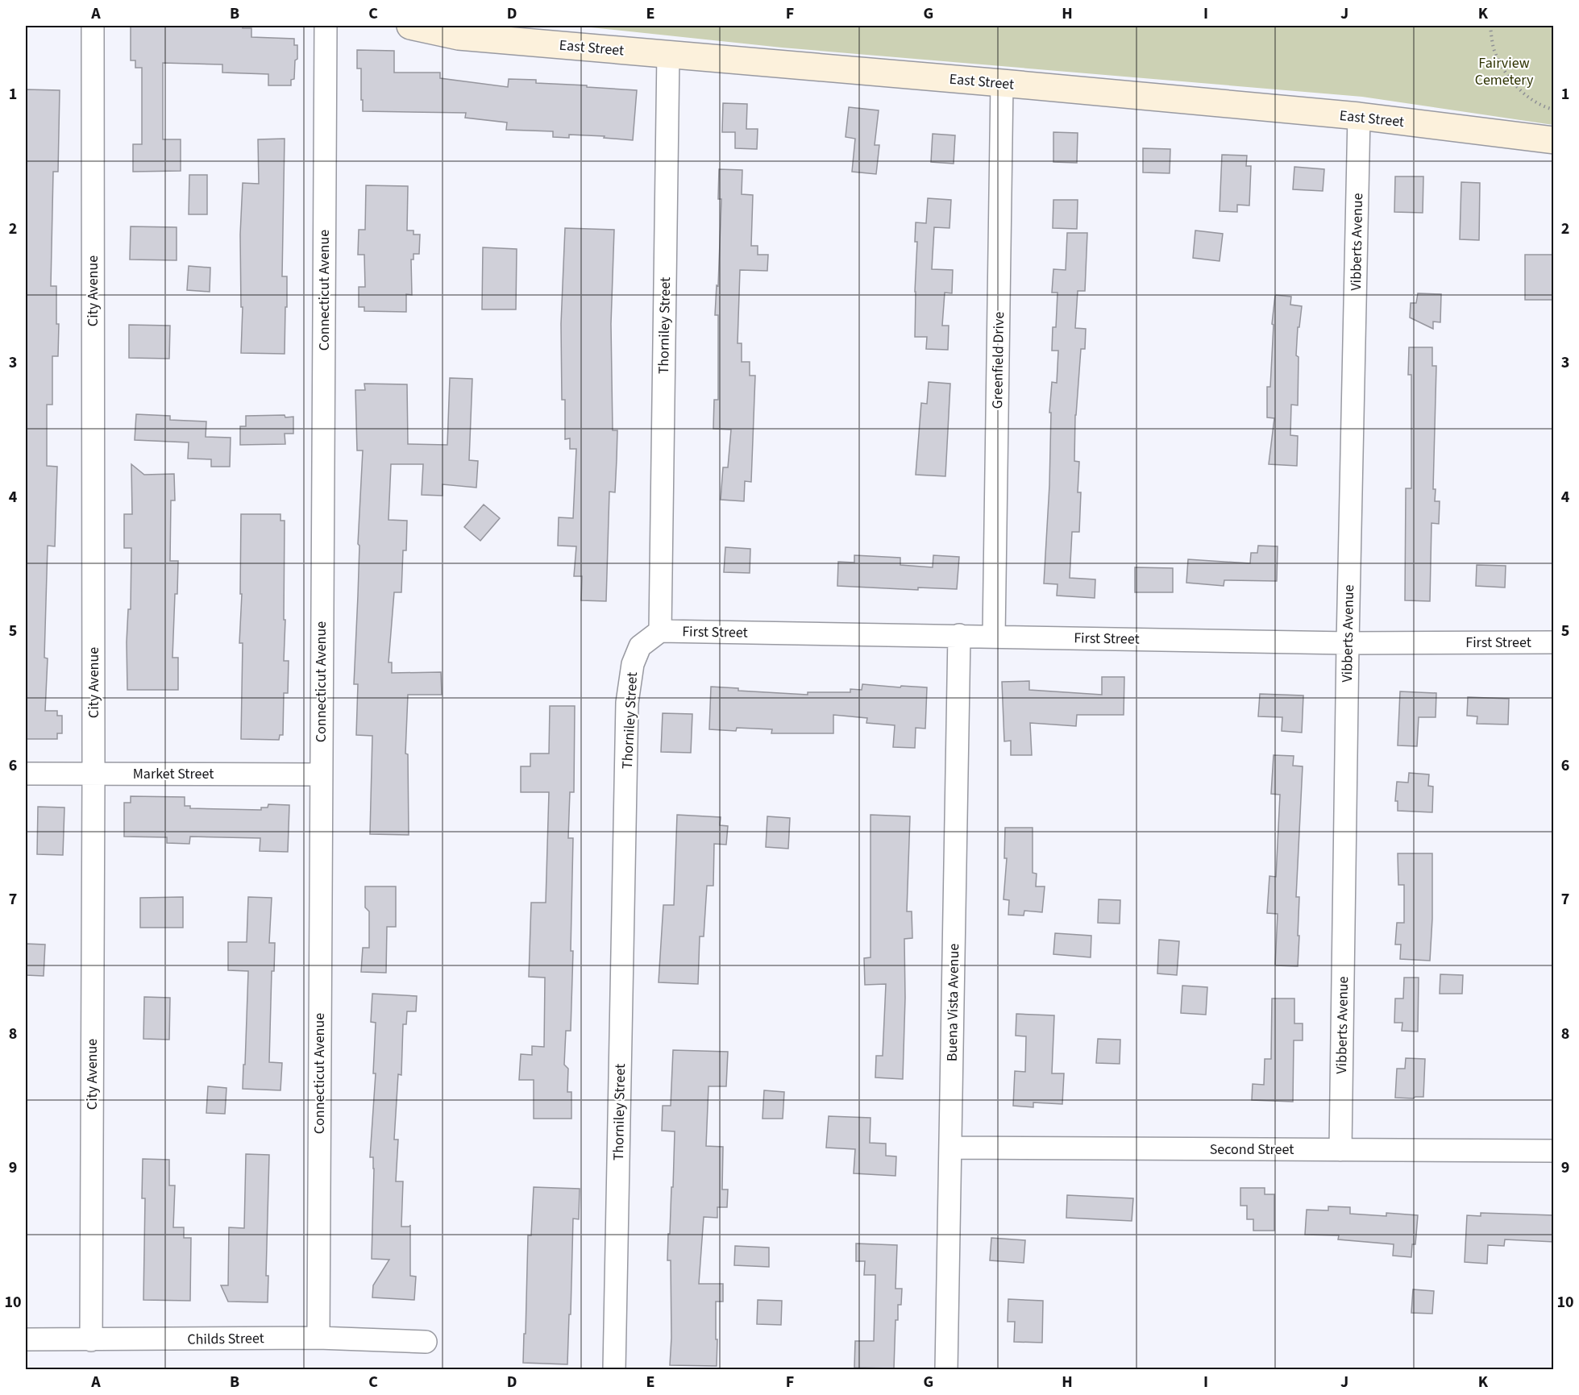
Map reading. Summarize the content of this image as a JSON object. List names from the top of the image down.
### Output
{
  "streets": {
    "street": [
      "East Street",
      "Vibberts Avenue",
      "Connecticut Avenue",
      "City Avenue",
      "Thorniley Street",
      "Greenfield Drive",
      "First Street",
      "Market Street",
      "Buena Vista Avenue",
      "Second Street",
      "Childs Street"
    ]
  },
  "crossings": [
    ["East Street", "Vibberts Avenue"],
    ["East Street", "Thorniley Street"],
    ["East Street", "Greenfield Drive"],
    ["Vibberts Avenue", "First Street"],
    ["Vibberts Avenue", "Second Street"],
    ["Connecticut Avenue", "Market Street"],
    ["Connecticut Avenue", "Childs Street"],
    ["City Avenue", "Market Street"],
    ["City Avenue", "Childs Street"],
    ["Thorniley Street", "First Street"],
    ["Greenfield Drive", "First Street"],
    ["First Street", "Buena Vista Avenue"],
    ["Buena Vista Avenue", "Second Street"]
  ],
  "parks": ["Fairview Cemetery"],
  "grid": {
    "columns": [
      "A",
      "B",
      "C",
      "D",
      "E",
      "F",
      "G",
      "H",
      "I",
      "J",
      "K"
    ],
    "rows": [
      "1",
      "2",
      "3",
      "4",
      "5",
      "6",
      "7",
      "8",
      "9",
      "10"
    ]
  }
}
